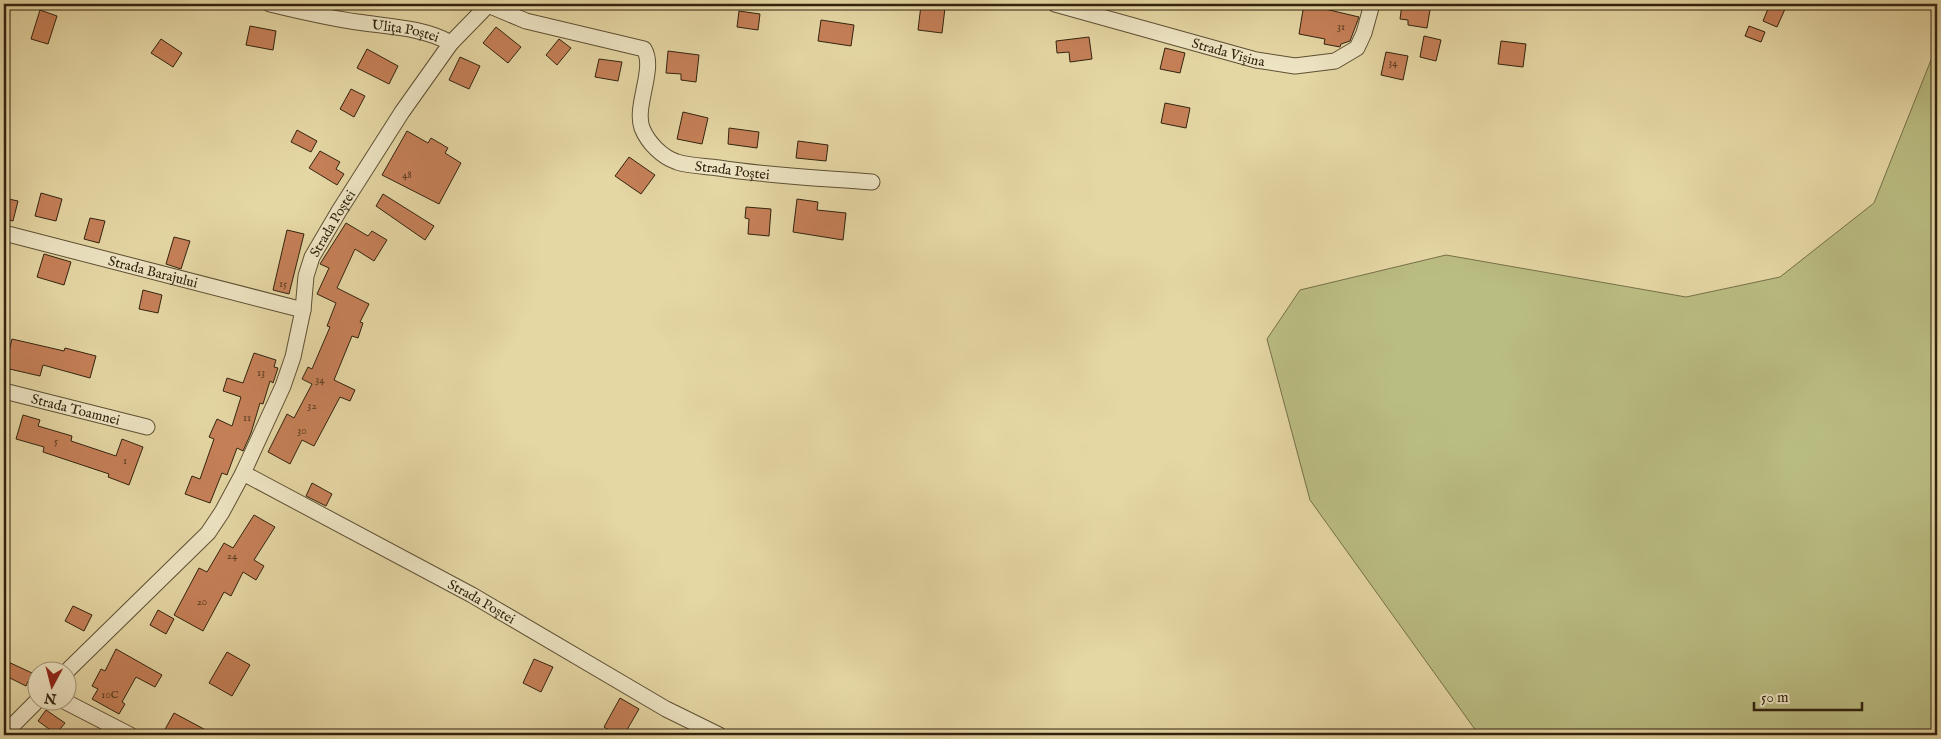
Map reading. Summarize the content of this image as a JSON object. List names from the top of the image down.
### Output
{
  "streets": {
    "street": [
      "Ulița Poștei",
      "Strada Vișina",
      "Strada Poștei",
      "Strada Barajului",
      "Strada Toamnei"
    ]
  },
  "crossings": [
    ["Ulița Poștei", "Strada Poștei"],
    ["Strada Poștei", "Strada Barajului"]
  ],
  "house_numbers": [
    "31",
    "34",
    "48",
    "15",
    "13",
    "34",
    "32",
    "11",
    "30",
    "5",
    "1",
    "24",
    "20",
    "10C"
  ],
  "scale_bar": "50 m",
  "north": "bottom"
}
